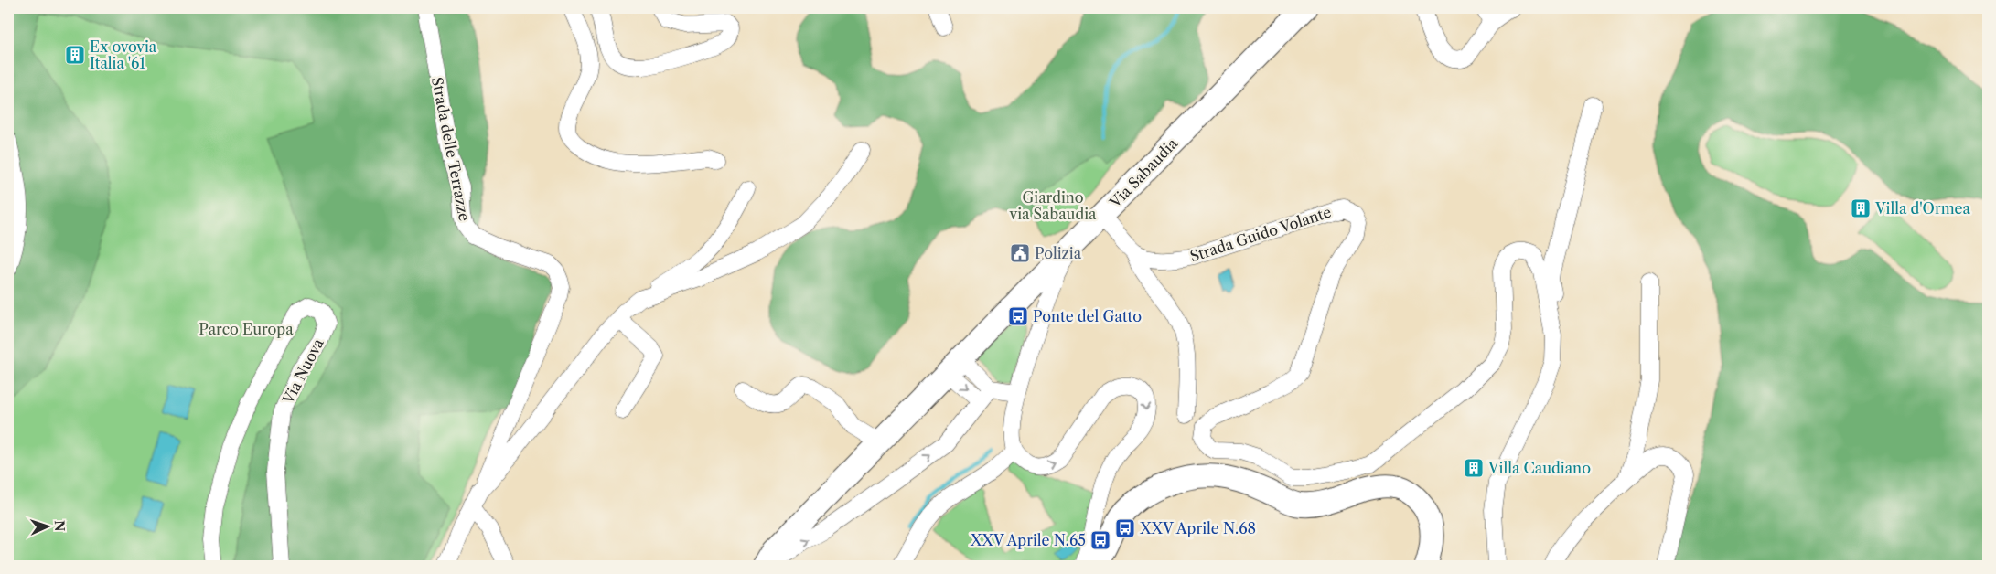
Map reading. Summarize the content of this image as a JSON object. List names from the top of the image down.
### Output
{
  "streets": {
    "street": [
      "Strada delle Terrazze",
      "Via Sabaudia",
      "Strada Guido Volante",
      "Via Nuova"
    ]
  },
  "parks": ["Giardino via Sabaudia", "Parco Europa"],
  "places": {
    "building": ["Ex ovovia Italia '61", "Villa d'Ormea", "Villa Caudiano"],
    "public building": ["Polizia"],
    "bus stop": ["Ponte del Gatto", "XXV Aprile N.68", "XXV Aprile N.65"]
  },
  "north": "right"
}
